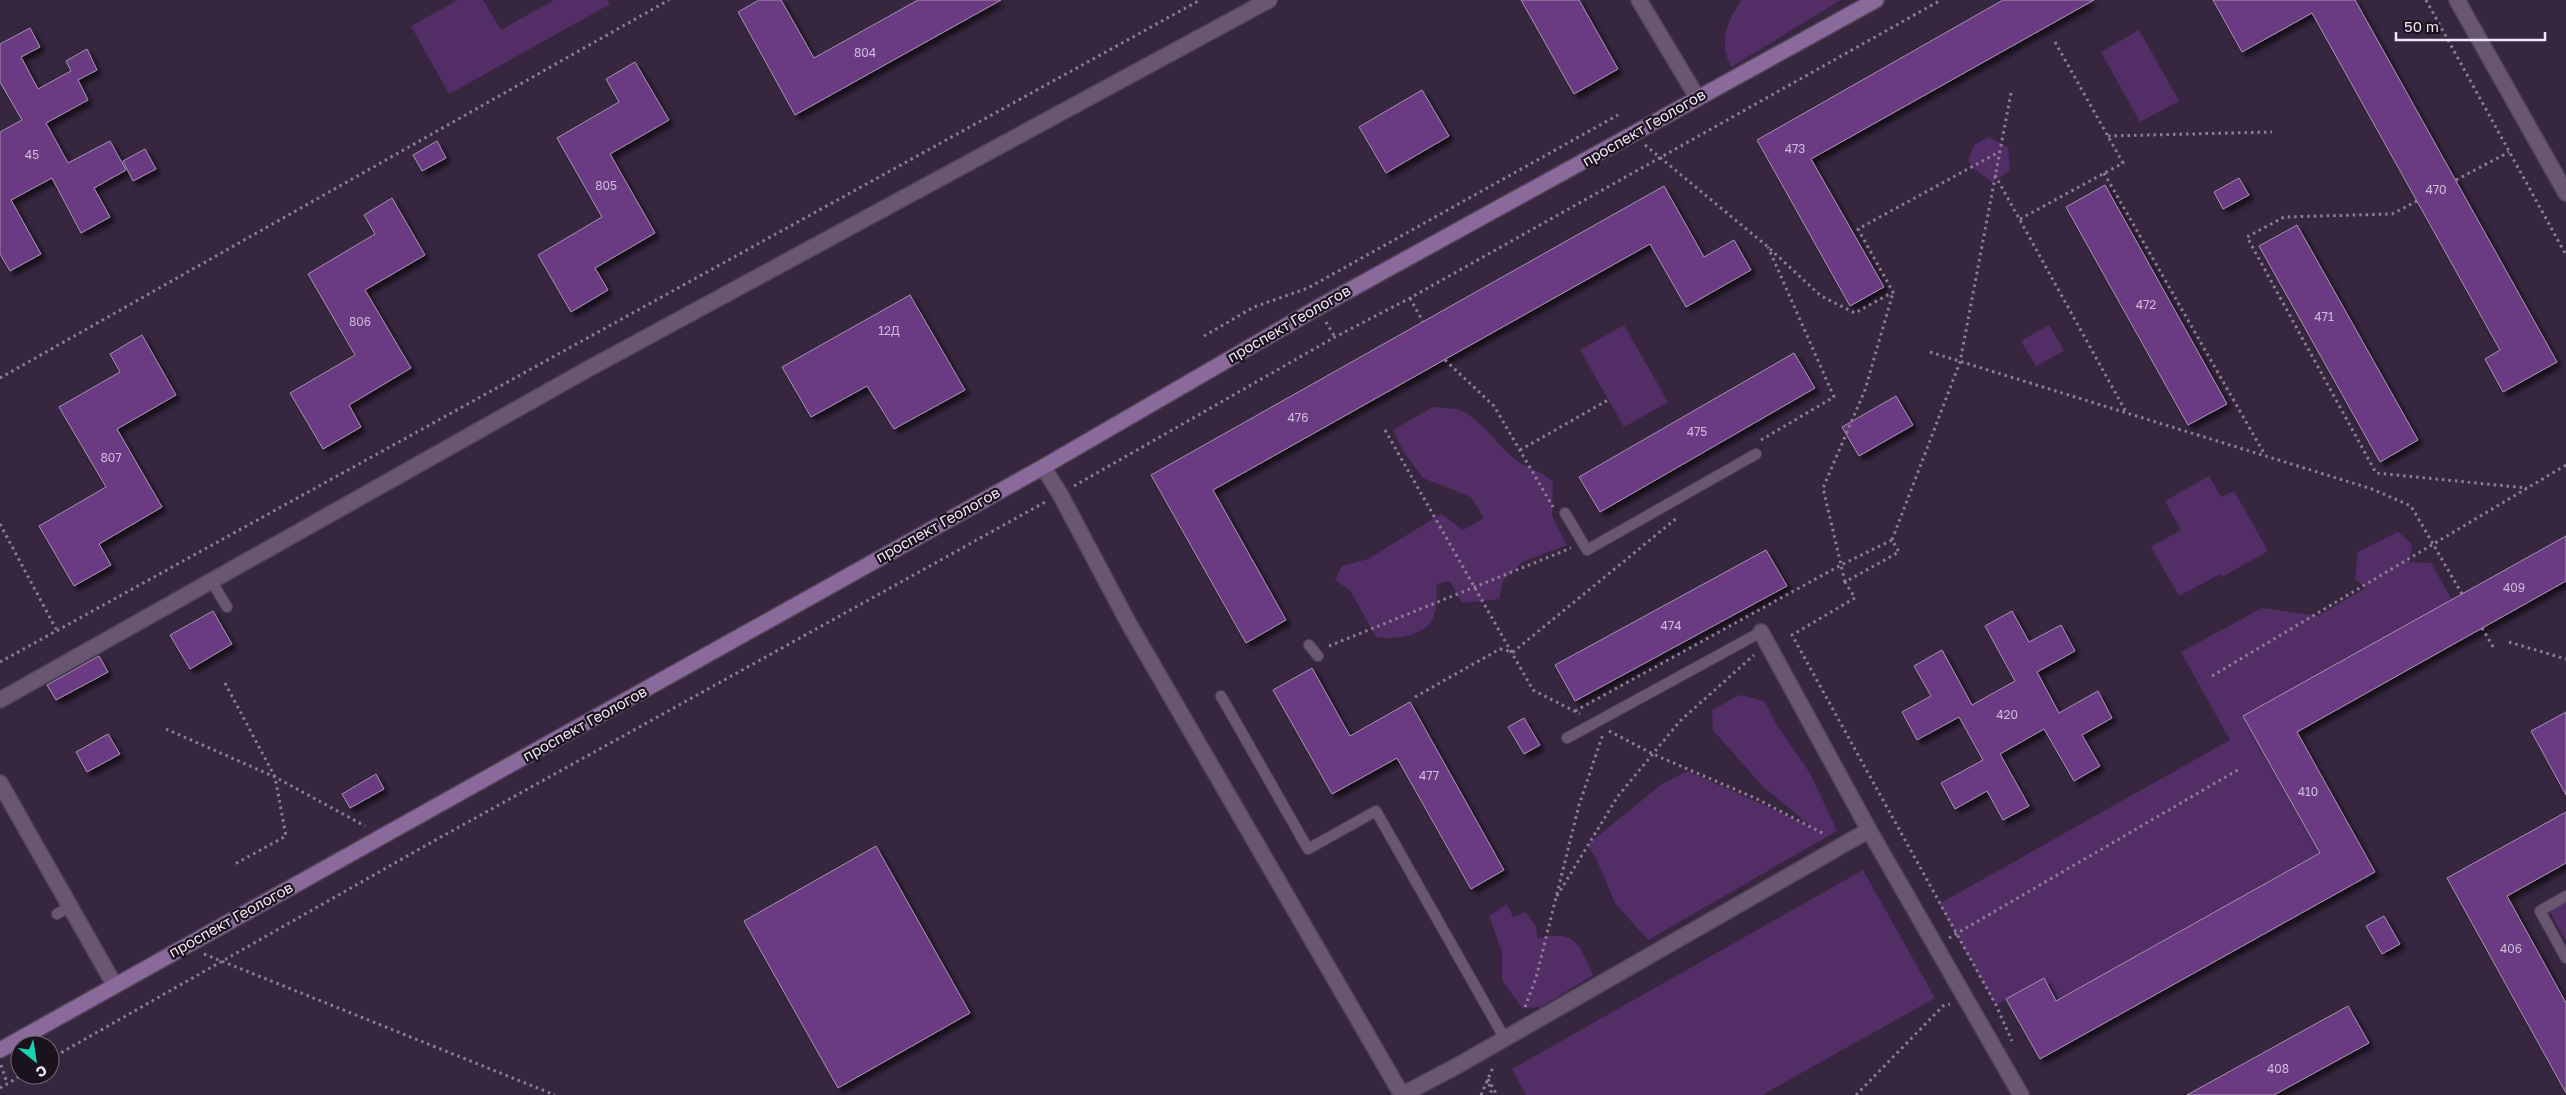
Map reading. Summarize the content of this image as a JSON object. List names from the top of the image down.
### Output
{
  "streets": {
    "street": ["проспект Геологов"]
  },
  "house_numbers": [
    "804",
    "473",
    "45",
    "805",
    "470",
    "472",
    "471",
    "806",
    "12Д",
    "476",
    "475",
    "807",
    "409",
    "474",
    "420",
    "477",
    "410",
    "406",
    "408"
  ],
  "scale_bar": "50 m",
  "north": "bottom right"
}
